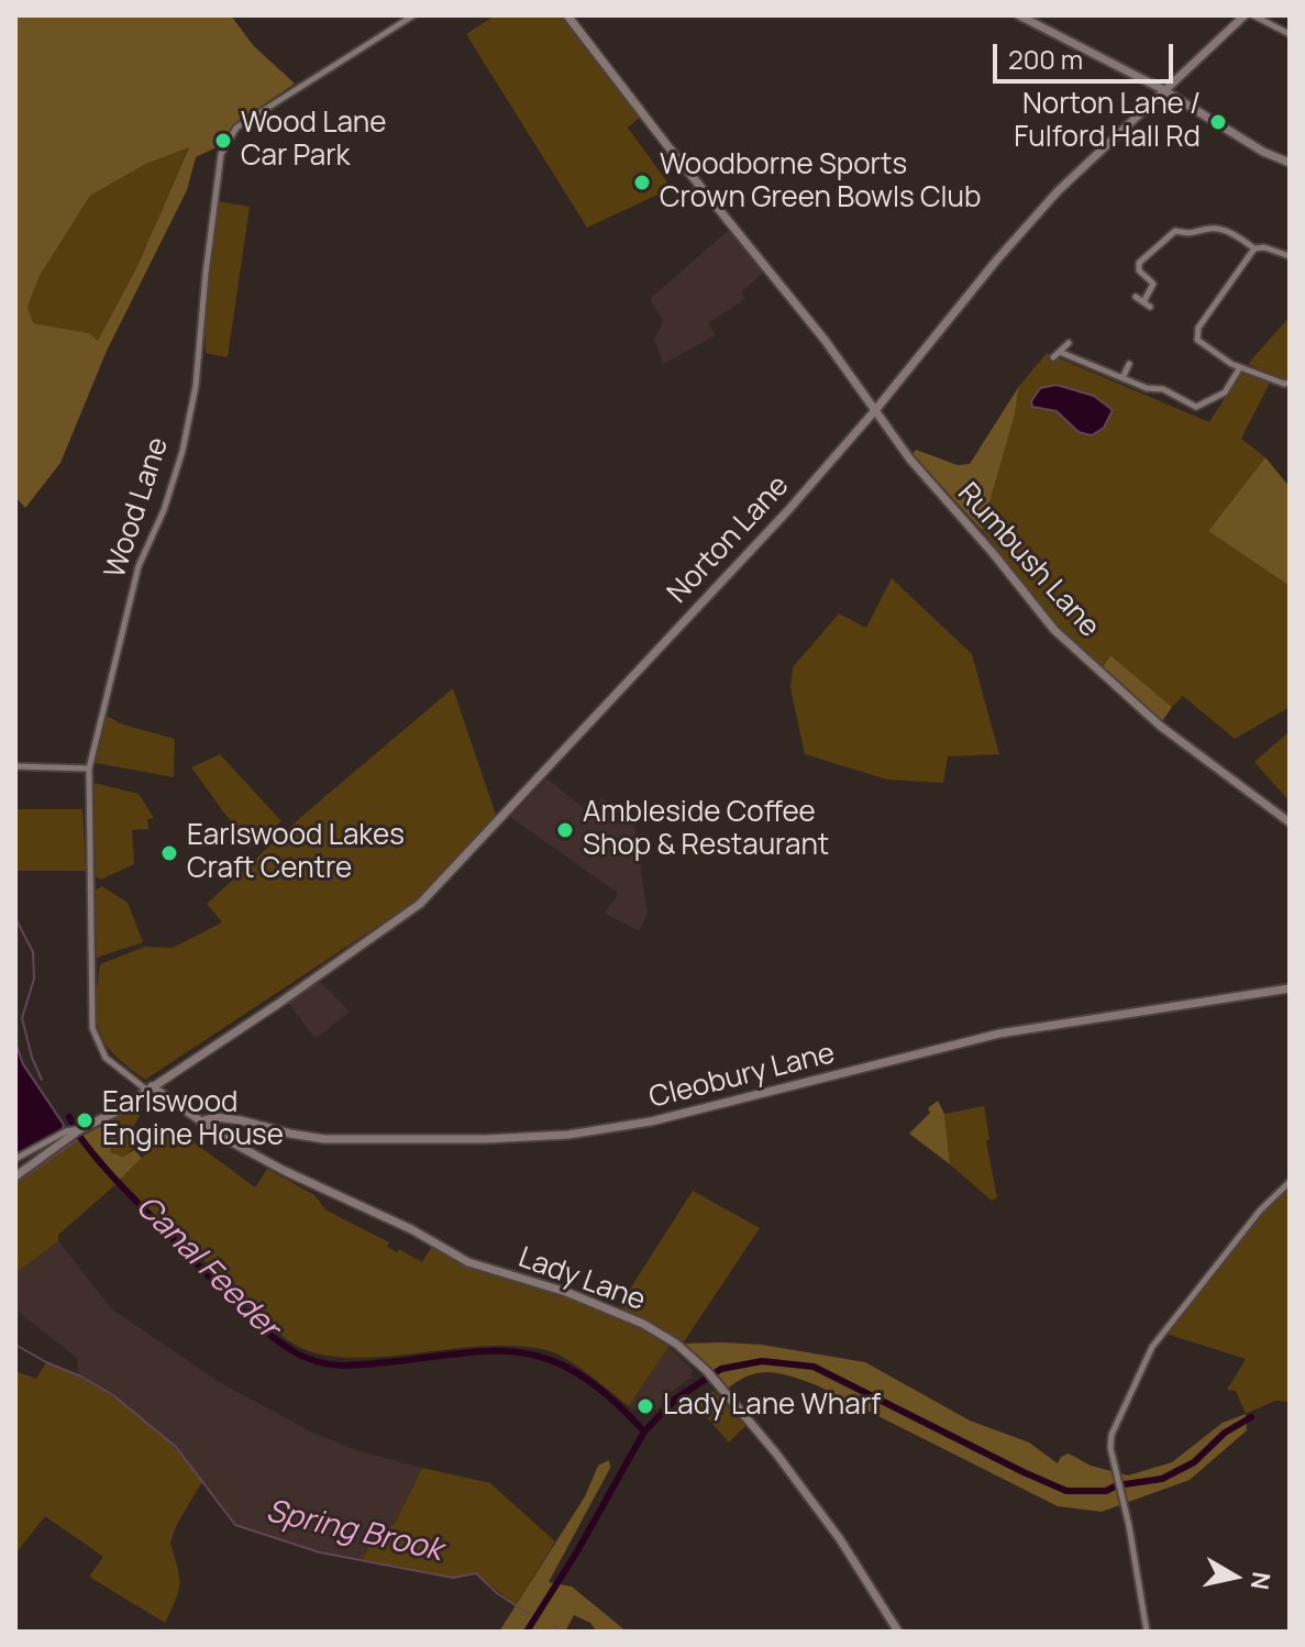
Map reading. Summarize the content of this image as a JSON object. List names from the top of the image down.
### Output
{
  "streets": {
    "street": [
      "Wood Lane",
      "Norton Lane",
      "Rumbush Lane",
      "Cleobury Lane",
      "Lady Lane"
    ]
  },
  "crossings": [
    ["Wood Lane", "Norton Lane"],
    ["Wood Lane", "Lady Lane"],
    ["Norton Lane", "Rumbush Lane"],
    ["Norton Lane", "Lady Lane"],
    ["Cleobury Lane", "Lady Lane"]
  ],
  "water": ["Canal Feeder", "Spring Brook"],
  "places": [
    "Norton Lane / Fulford Hall Rd",
    "Wood Lane Car Park",
    "Woodborne Sports Crown Green Bowls Club",
    "Ambleside Coffee Shop & Restaurant",
    "Earlswood Lakes Craft Centre",
    "Earlswood Engine House",
    "Lady Lane Wharf"
  ],
  "scale_bar": "200 m",
  "north": "right"
}
